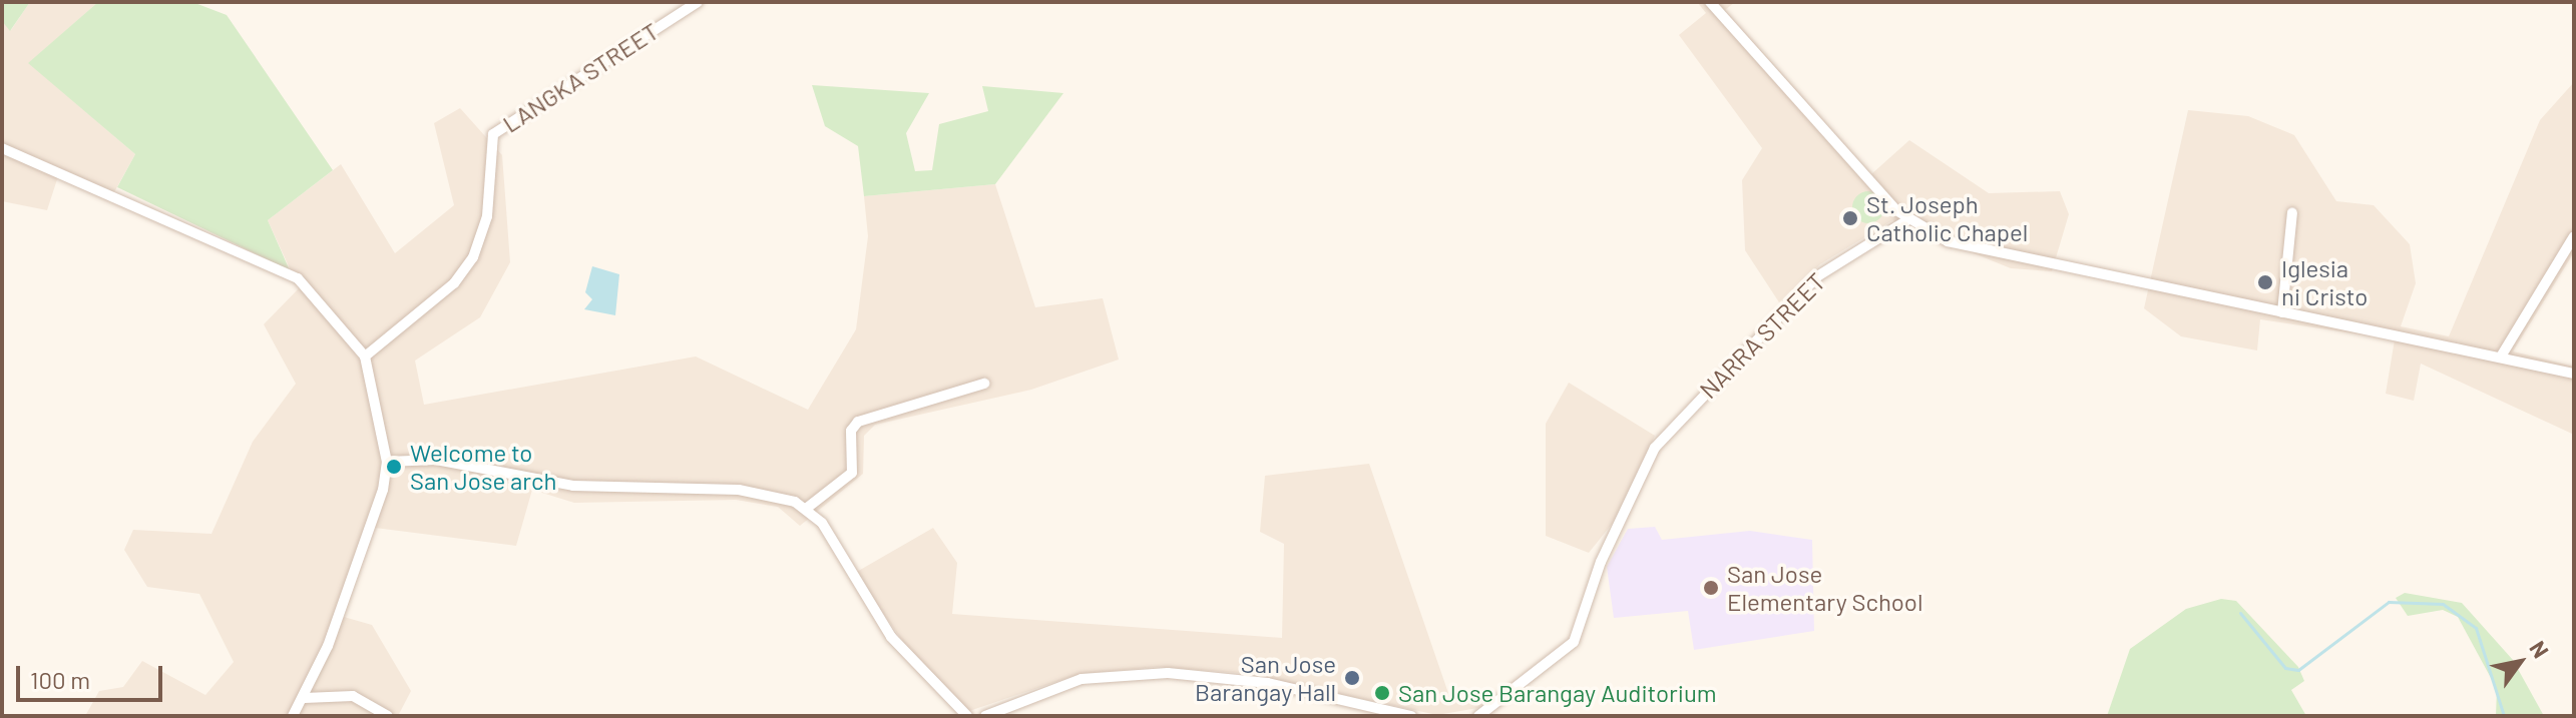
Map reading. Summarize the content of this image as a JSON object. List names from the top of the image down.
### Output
{
  "streets": {
    "street": ["LANGKA STREET", "NARRA STREET"]
  },
  "places": [
    "St. Joseph Catholic Chapel",
    "Iglesia ni Cristo",
    "Welcome to San Jose arch",
    "San Jose Elementary School",
    "San Jose Barangay Hall",
    "San Jose Barangay Auditorium"
  ],
  "scale_bar": "100 m",
  "north": "top right"
}
